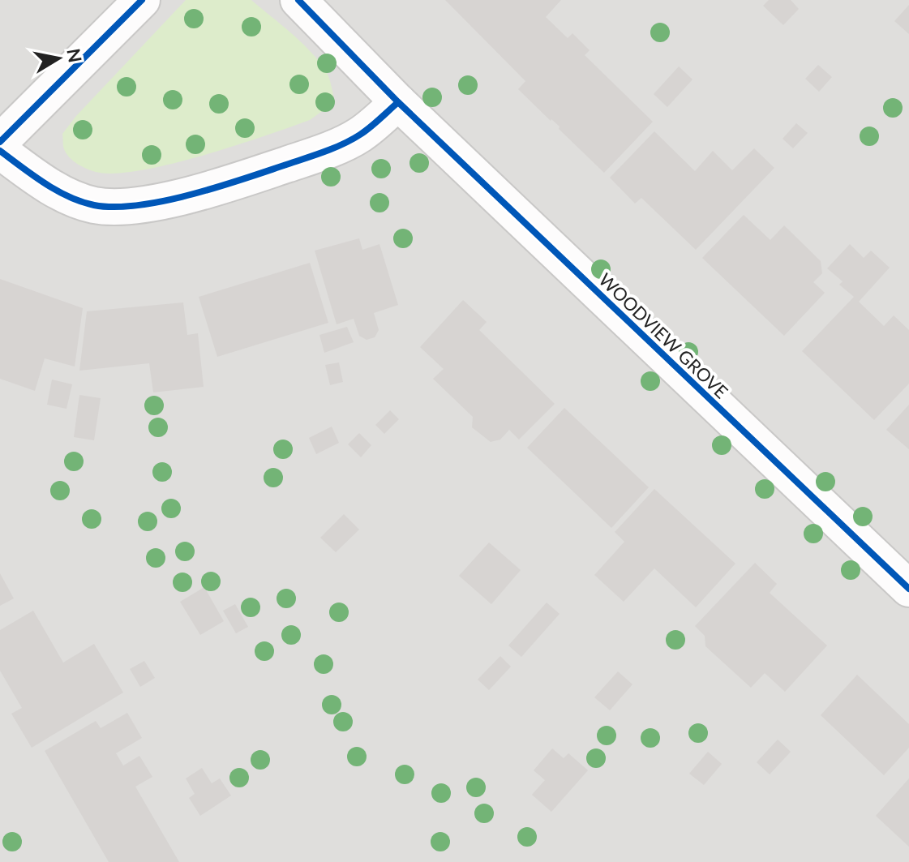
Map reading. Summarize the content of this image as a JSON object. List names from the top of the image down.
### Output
{
  "streets": {
    "street": ["WOODVIEW GROVE"]
  },
  "north": "right"
}
